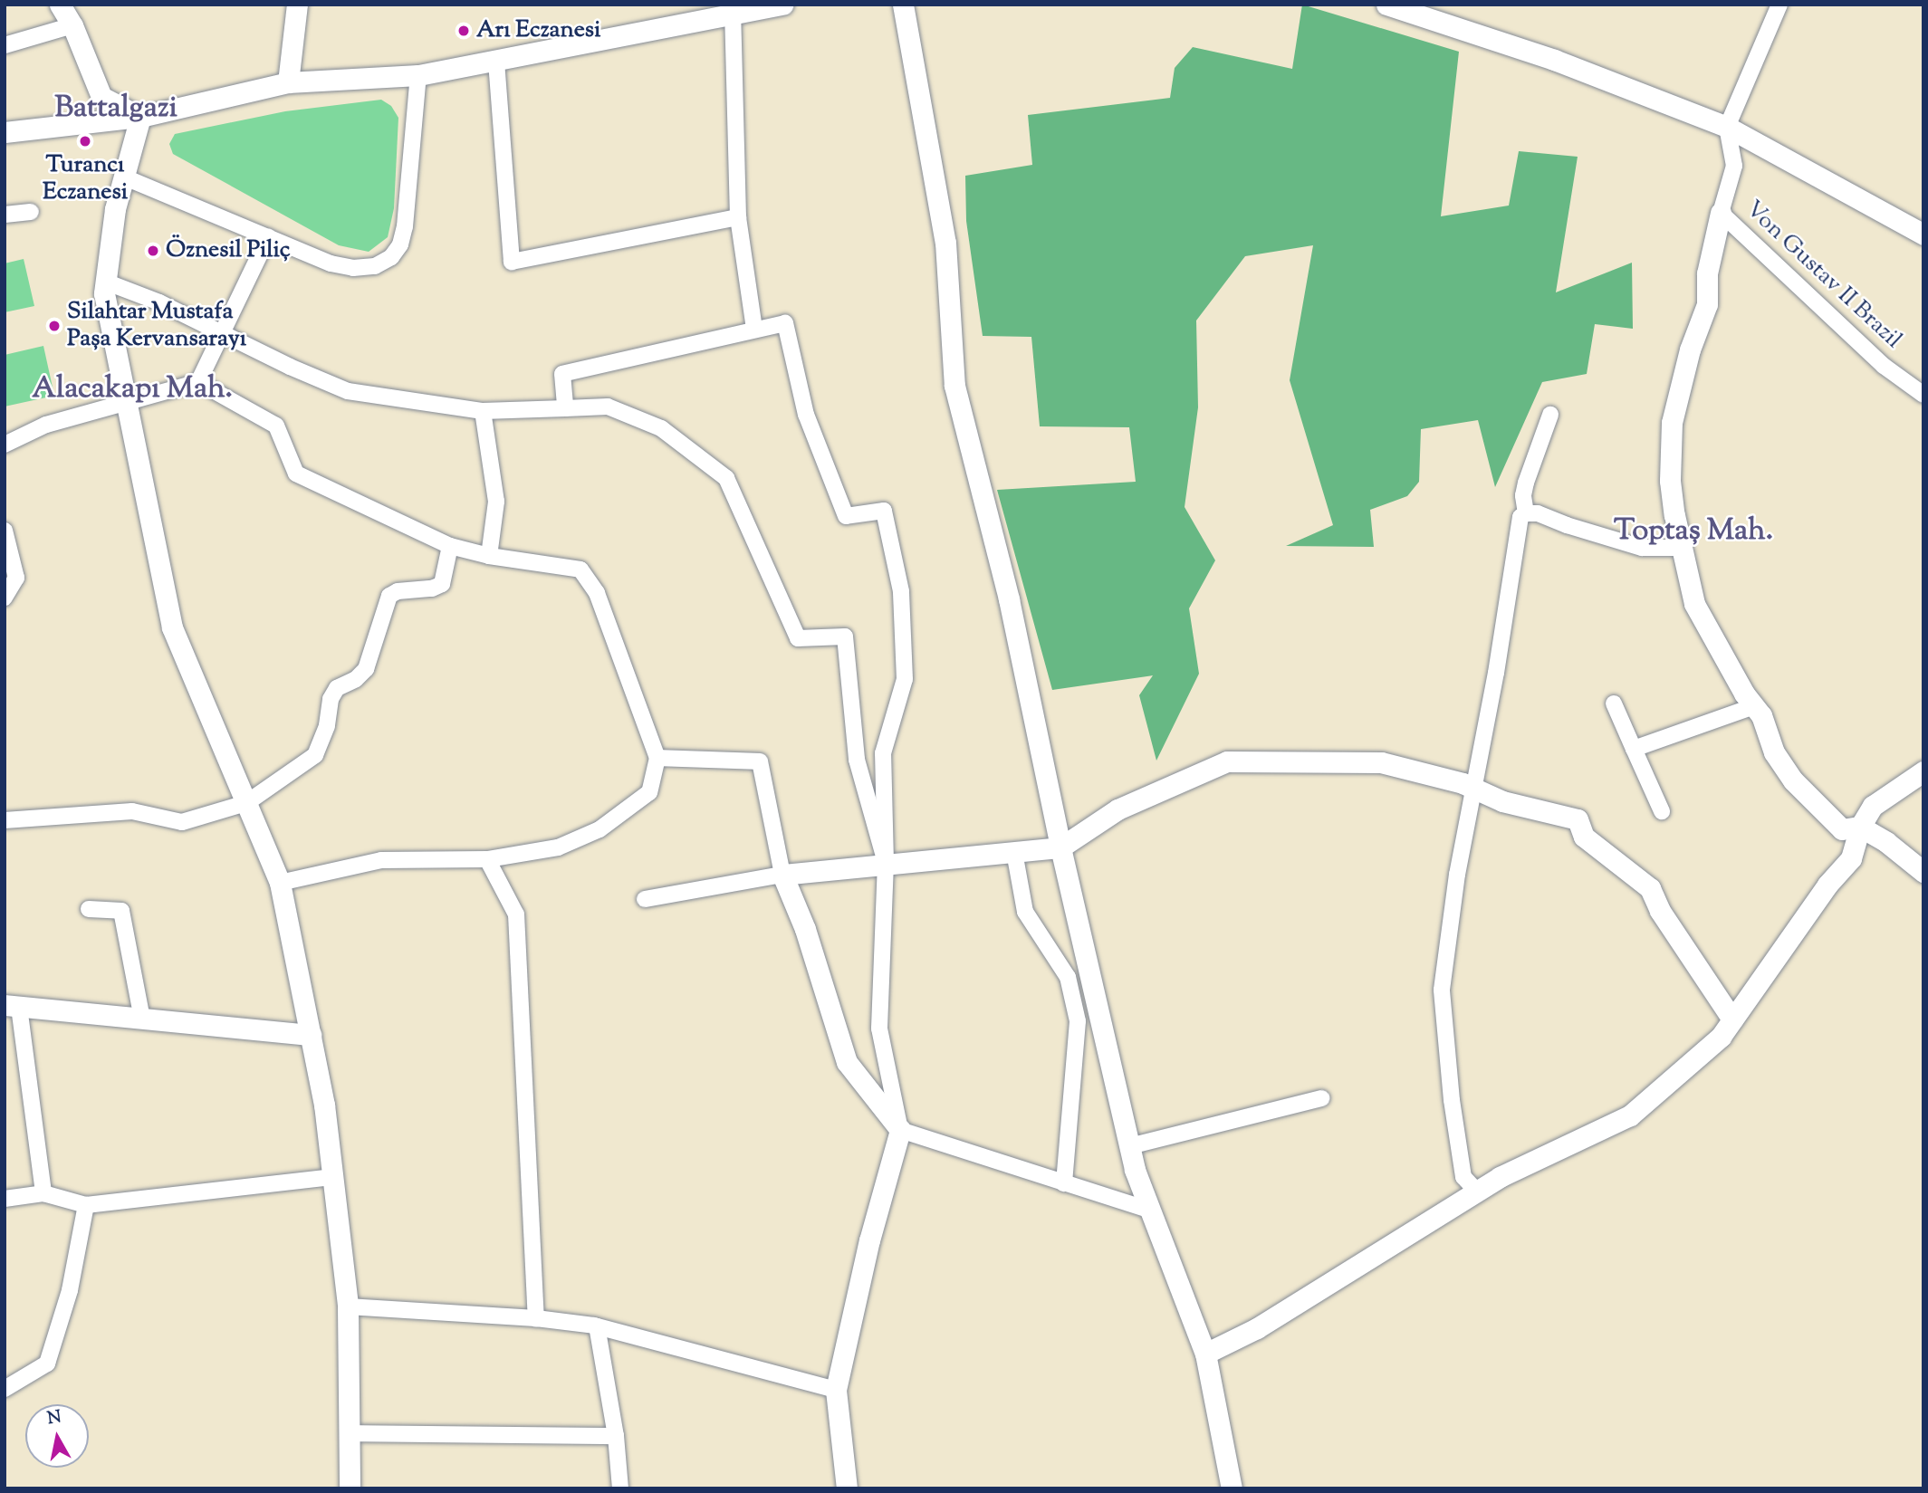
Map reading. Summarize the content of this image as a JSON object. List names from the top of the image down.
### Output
{
  "streets": {
    "street": ["Von Gustav II Brazil"]
  },
  "districts": ["Battalgazi", "Alacakapı Mah.", "Toptaş Mah."],
  "places": [
    "Arı Eczanesi",
    "Turancı Eczanesi",
    "Öznesil Piliç",
    "Silahtar Mustafa Paşa Kervansarayı"
  ],
  "north": "top"
}
